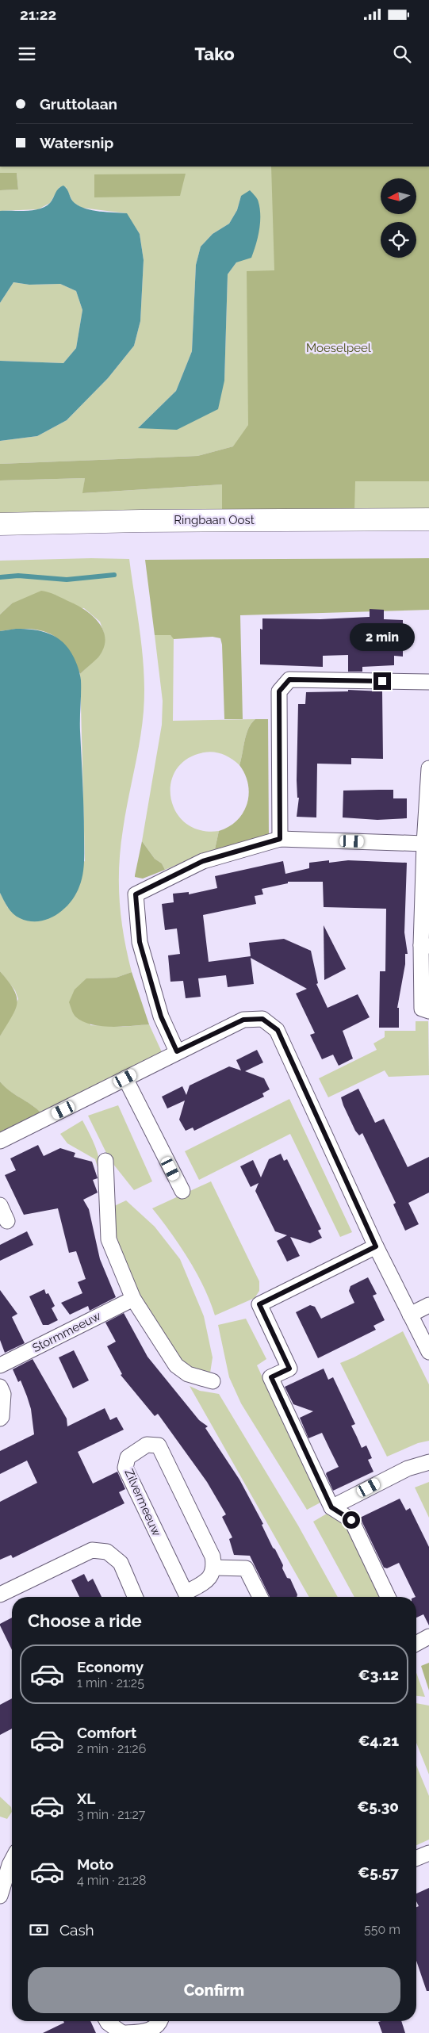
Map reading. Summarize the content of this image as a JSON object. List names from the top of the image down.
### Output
{
  "streets": {
    "main road": ["Ringbaan Oost"],
    "street": ["Stormmeeuw", "Zilvermeeuw"]
  },
  "parks": ["Moeselpeel"],
  "north": "left",
  "page": {
    "status": "21:22",
    "header": "Tako",
    "banner": ["Gruttolaan", "Watersnip"],
    "bubble": "2 min",
    "heading": "Choose a ride",
    "list": [
      {
        "name": "Economy",
        "note": "1 min · 21:25",
        "value": "€3.12"
      },
      {
        "name": "Comfort",
        "note": "2 min · 21:26",
        "value": "€4.21"
      },
      {
        "name": "XL",
        "note": "3 min · 21:27",
        "value": "€5.30"
      },
      {
        "name": "Moto",
        "note": "4 min · 21:28",
        "value": "€5.57"
      }
    ],
    "pay": ["Cash", "550 m"],
    "buttons": "Confirm"
  }
}
